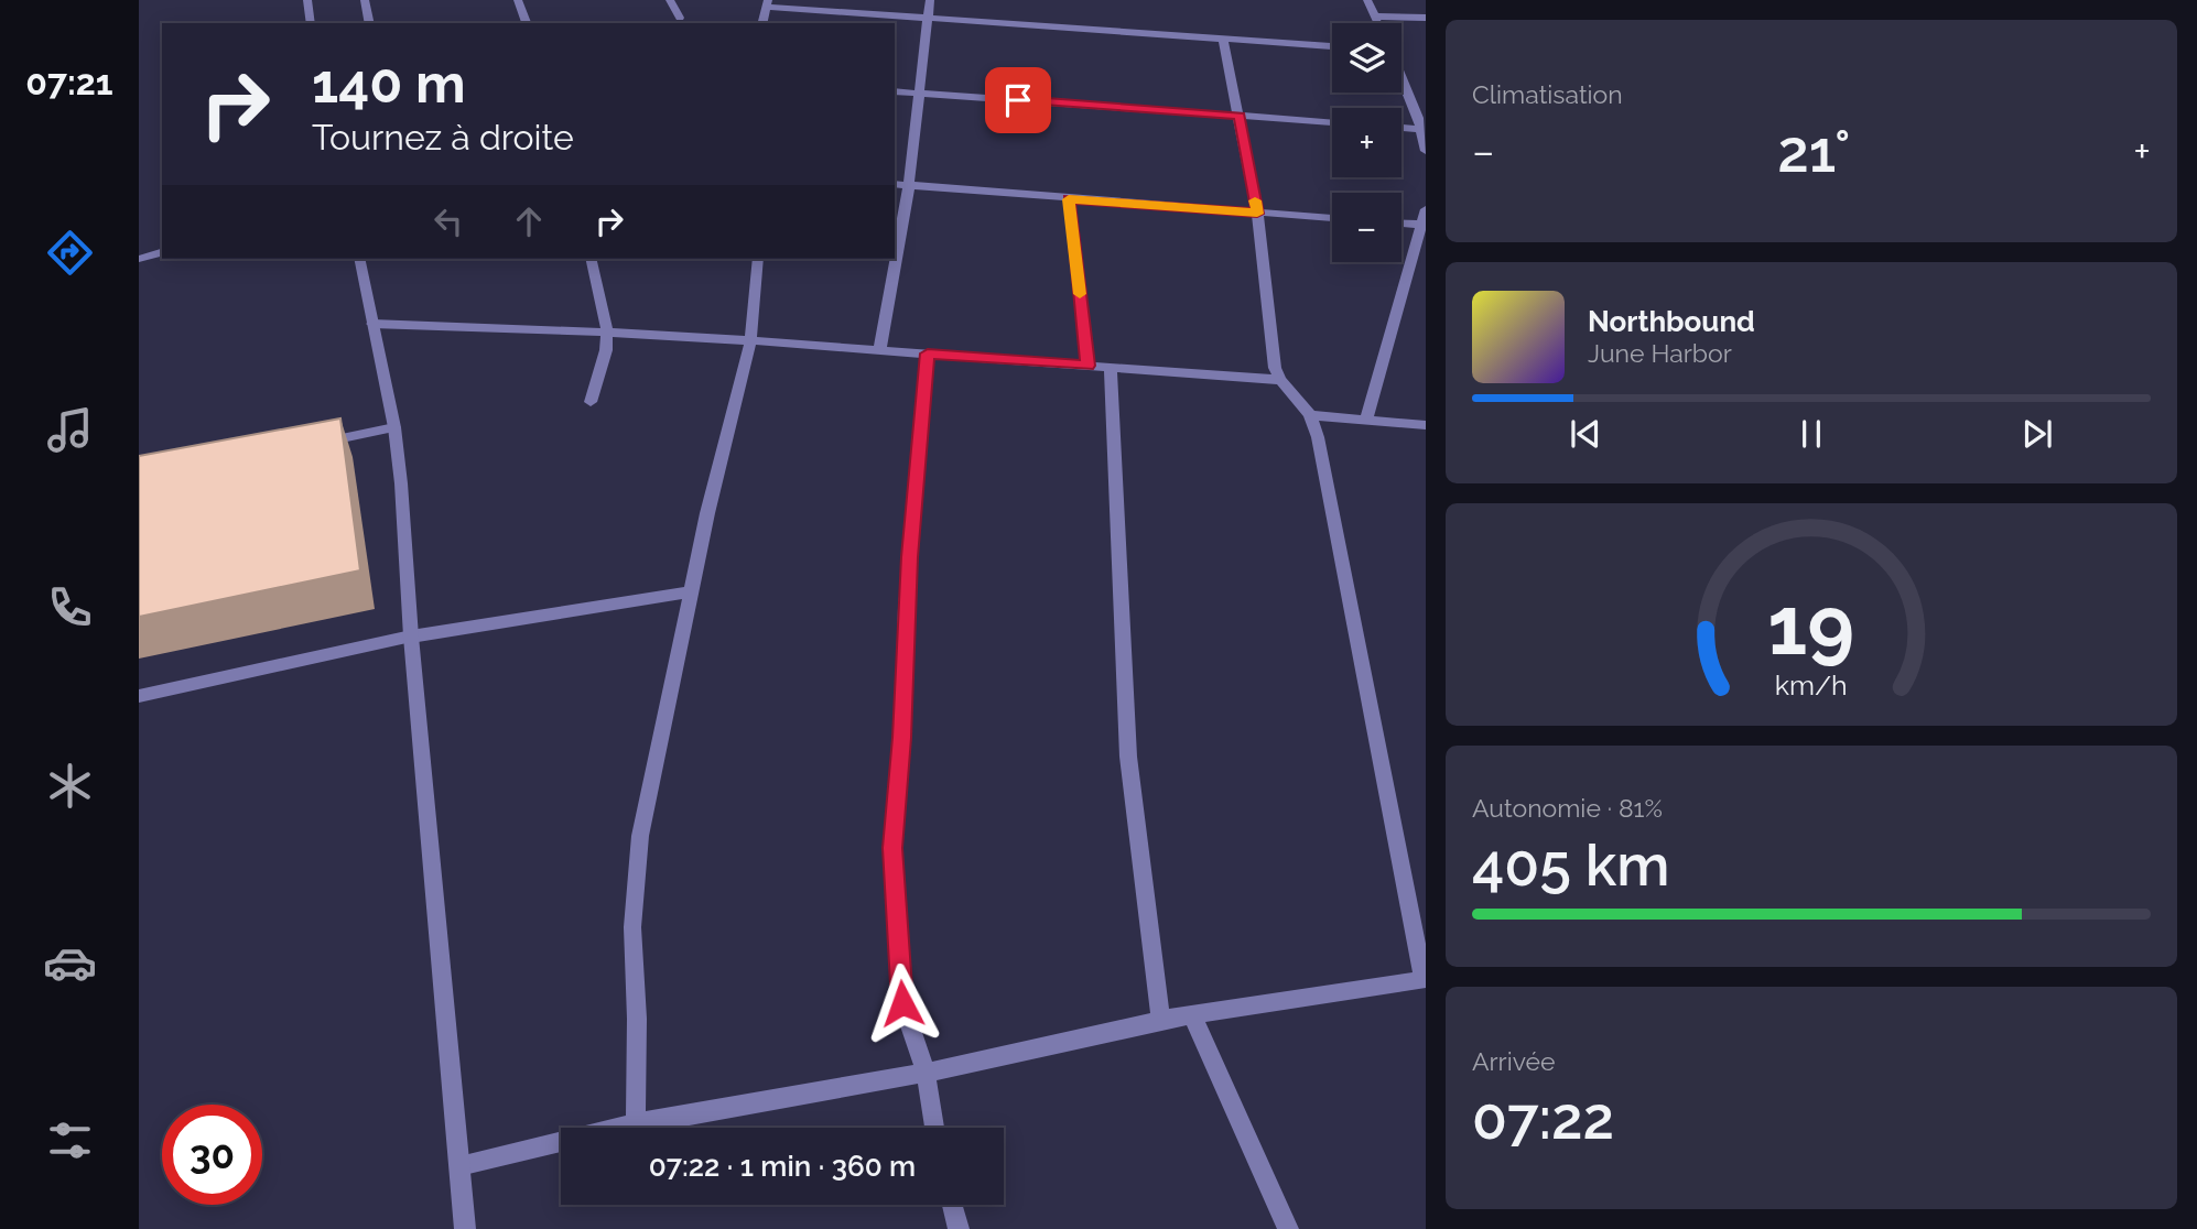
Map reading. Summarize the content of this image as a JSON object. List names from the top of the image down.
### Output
{
  "page": {
    "tabs": "07:21",
    "tile": [
      "Climatisation",
      ["Autonomie · 81%", "405 km"],
      ["Arrivée", "07:22"]
    ],
    "map_buttons": ["+", "−"],
    "turn": ["140 m", "Tournez à droite"],
    "heat": ["−", "21°", "+"],
    "song": ["Northbound", "June Harbor"],
    "limit": "30",
    "trip": "07:22 · 1 min · 360 m",
    "gauge": ["19", "km/h"]
  }
}
